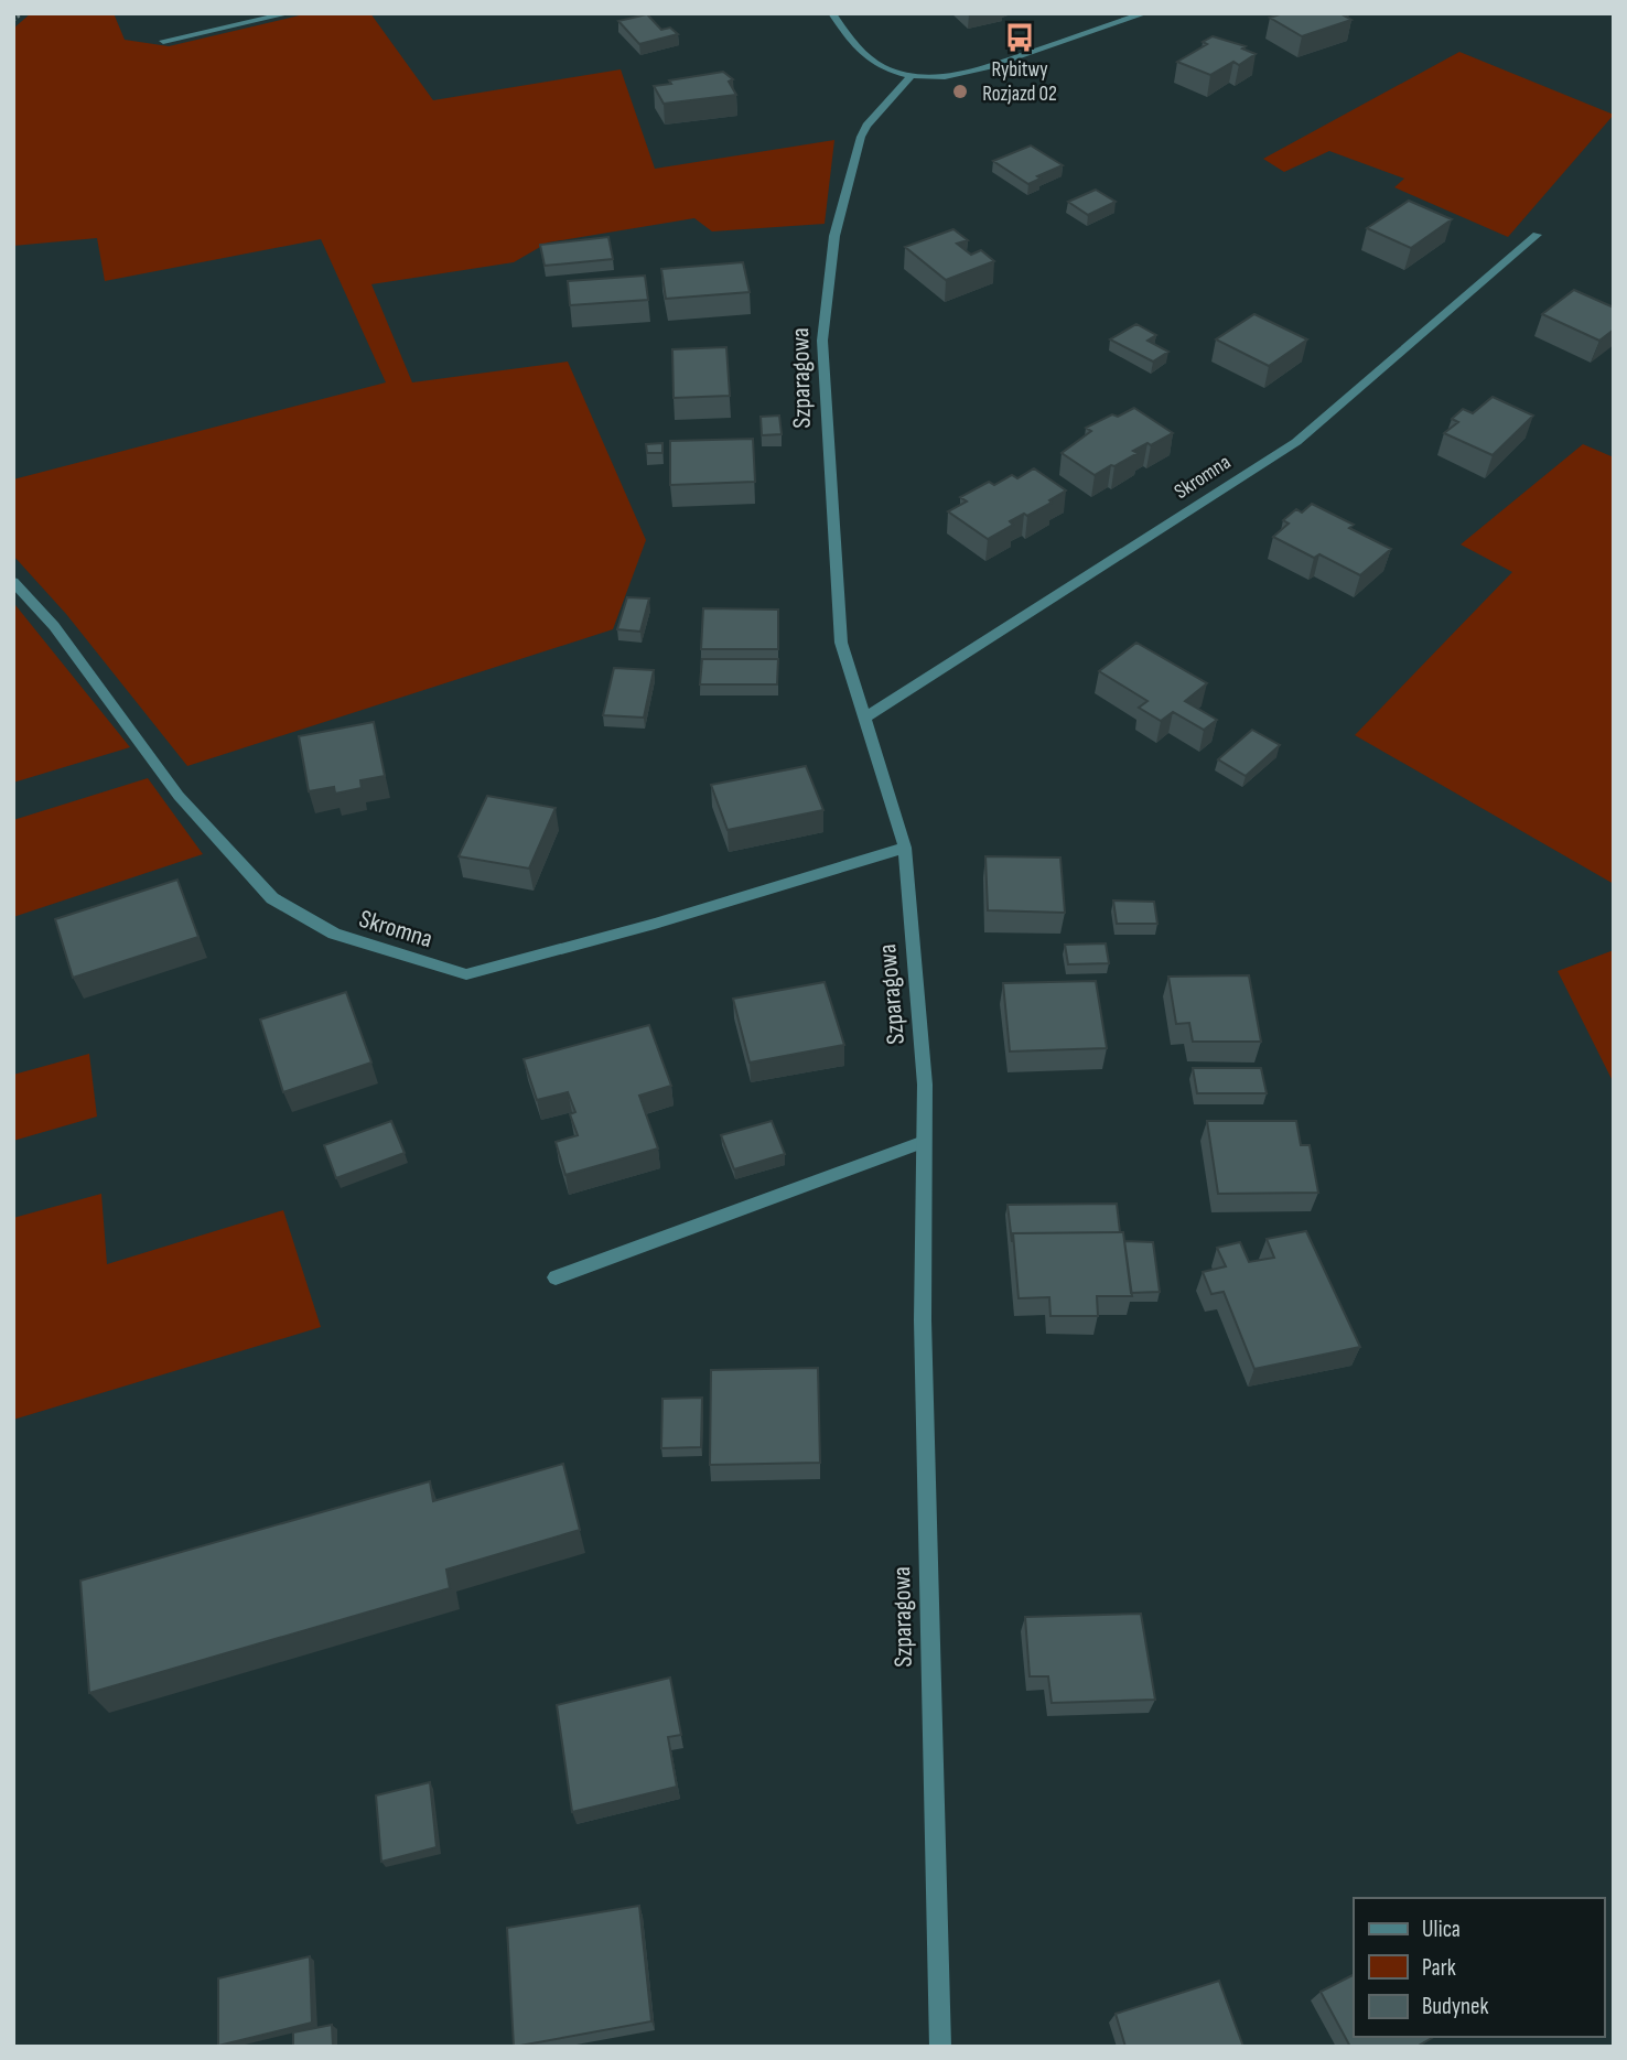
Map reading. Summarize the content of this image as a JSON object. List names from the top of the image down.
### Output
{
  "streets": {
    "street": ["Szparagowa", "Skromna"]
  },
  "crossings": [
    ["Szparagowa", "Skromna"]
  ],
  "places": {
    "bus stop": ["Rybitwy Rozjazd 02"]
  },
  "legend": ["Ulica", "Park", "Budynek"]
}
